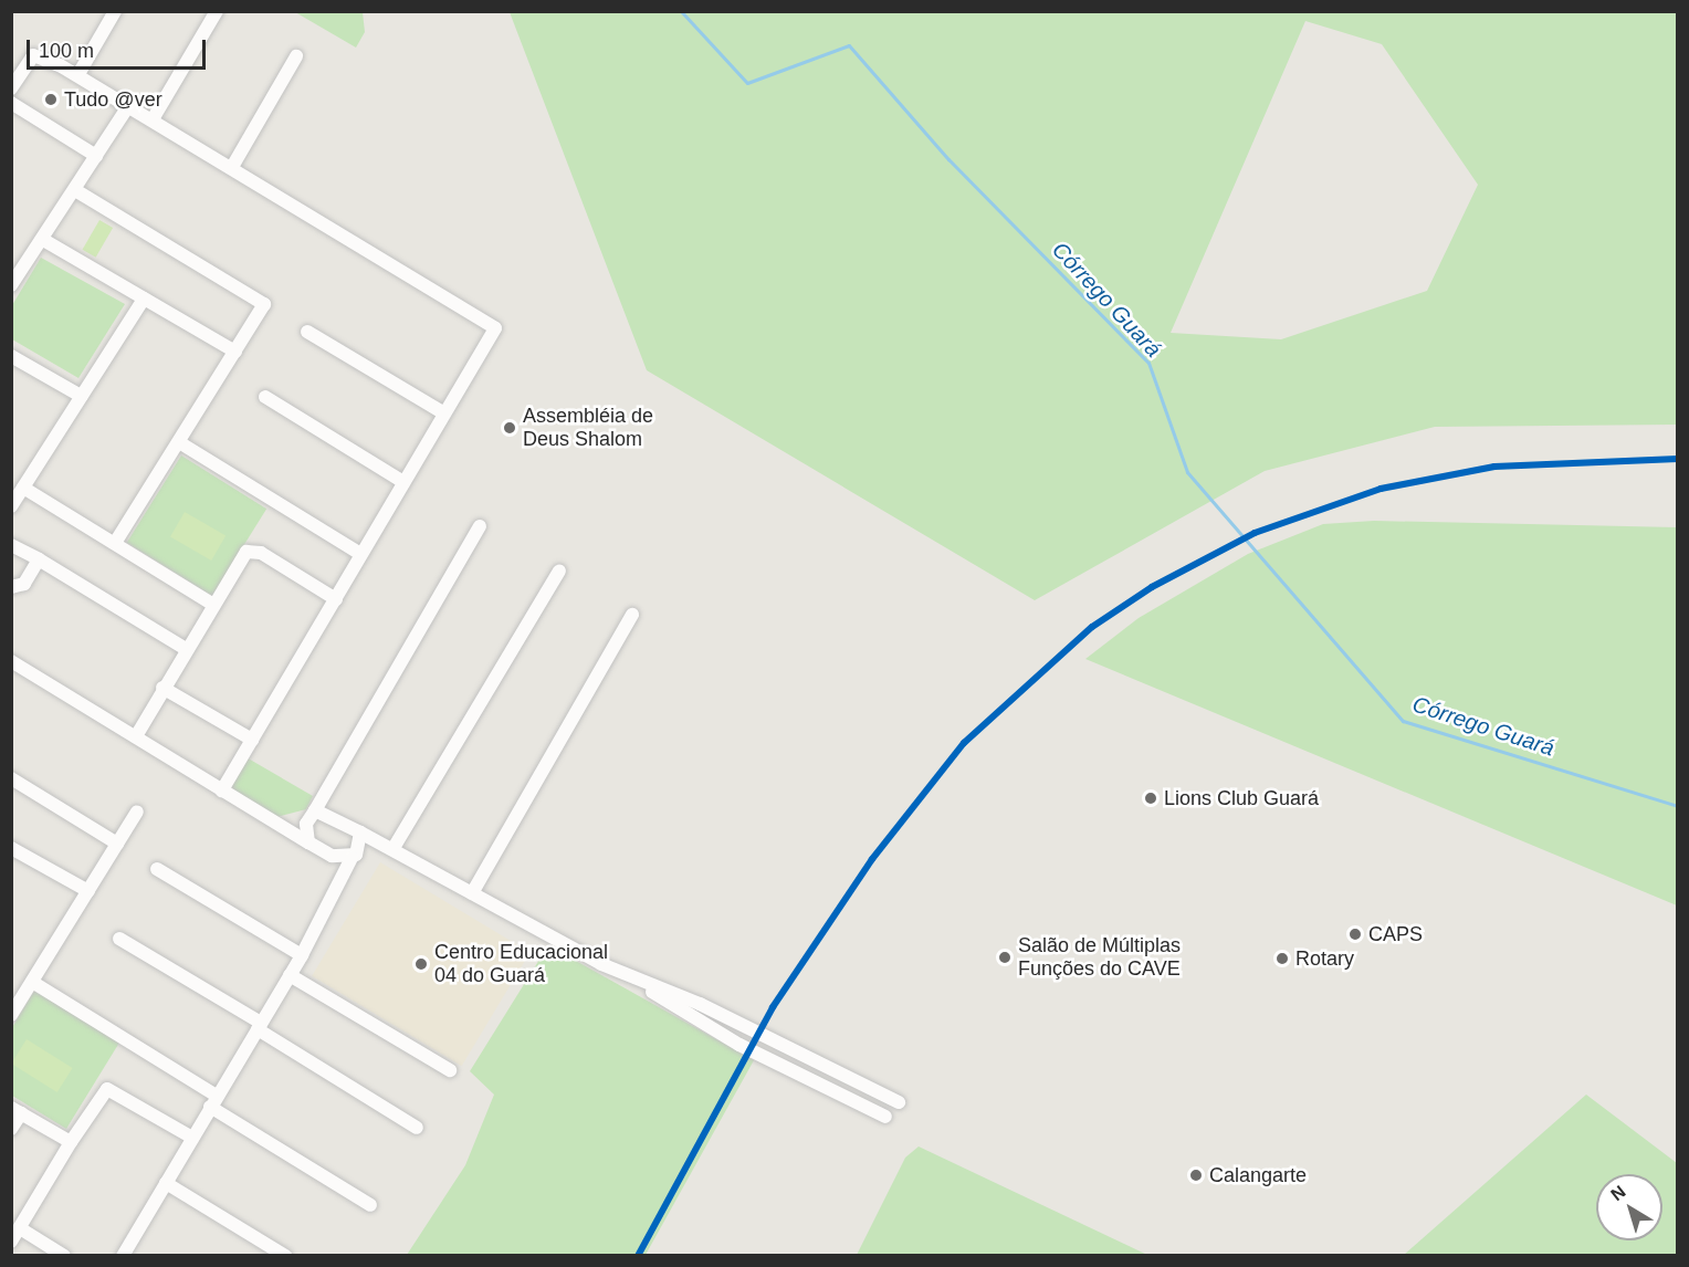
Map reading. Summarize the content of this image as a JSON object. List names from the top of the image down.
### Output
{
  "water": ["Córrego Guará"],
  "places": [
    "Tudo @ver",
    "Assembléia de Deus Shalom",
    "Lions Club Guará",
    "CAPS",
    "Salão de Múltiplas Funções do CAVE",
    "Rotary",
    "Centro Educacional 04 do Guará",
    "Calangarte"
  ],
  "scale_bar": "100 m",
  "north": "top left"
}
